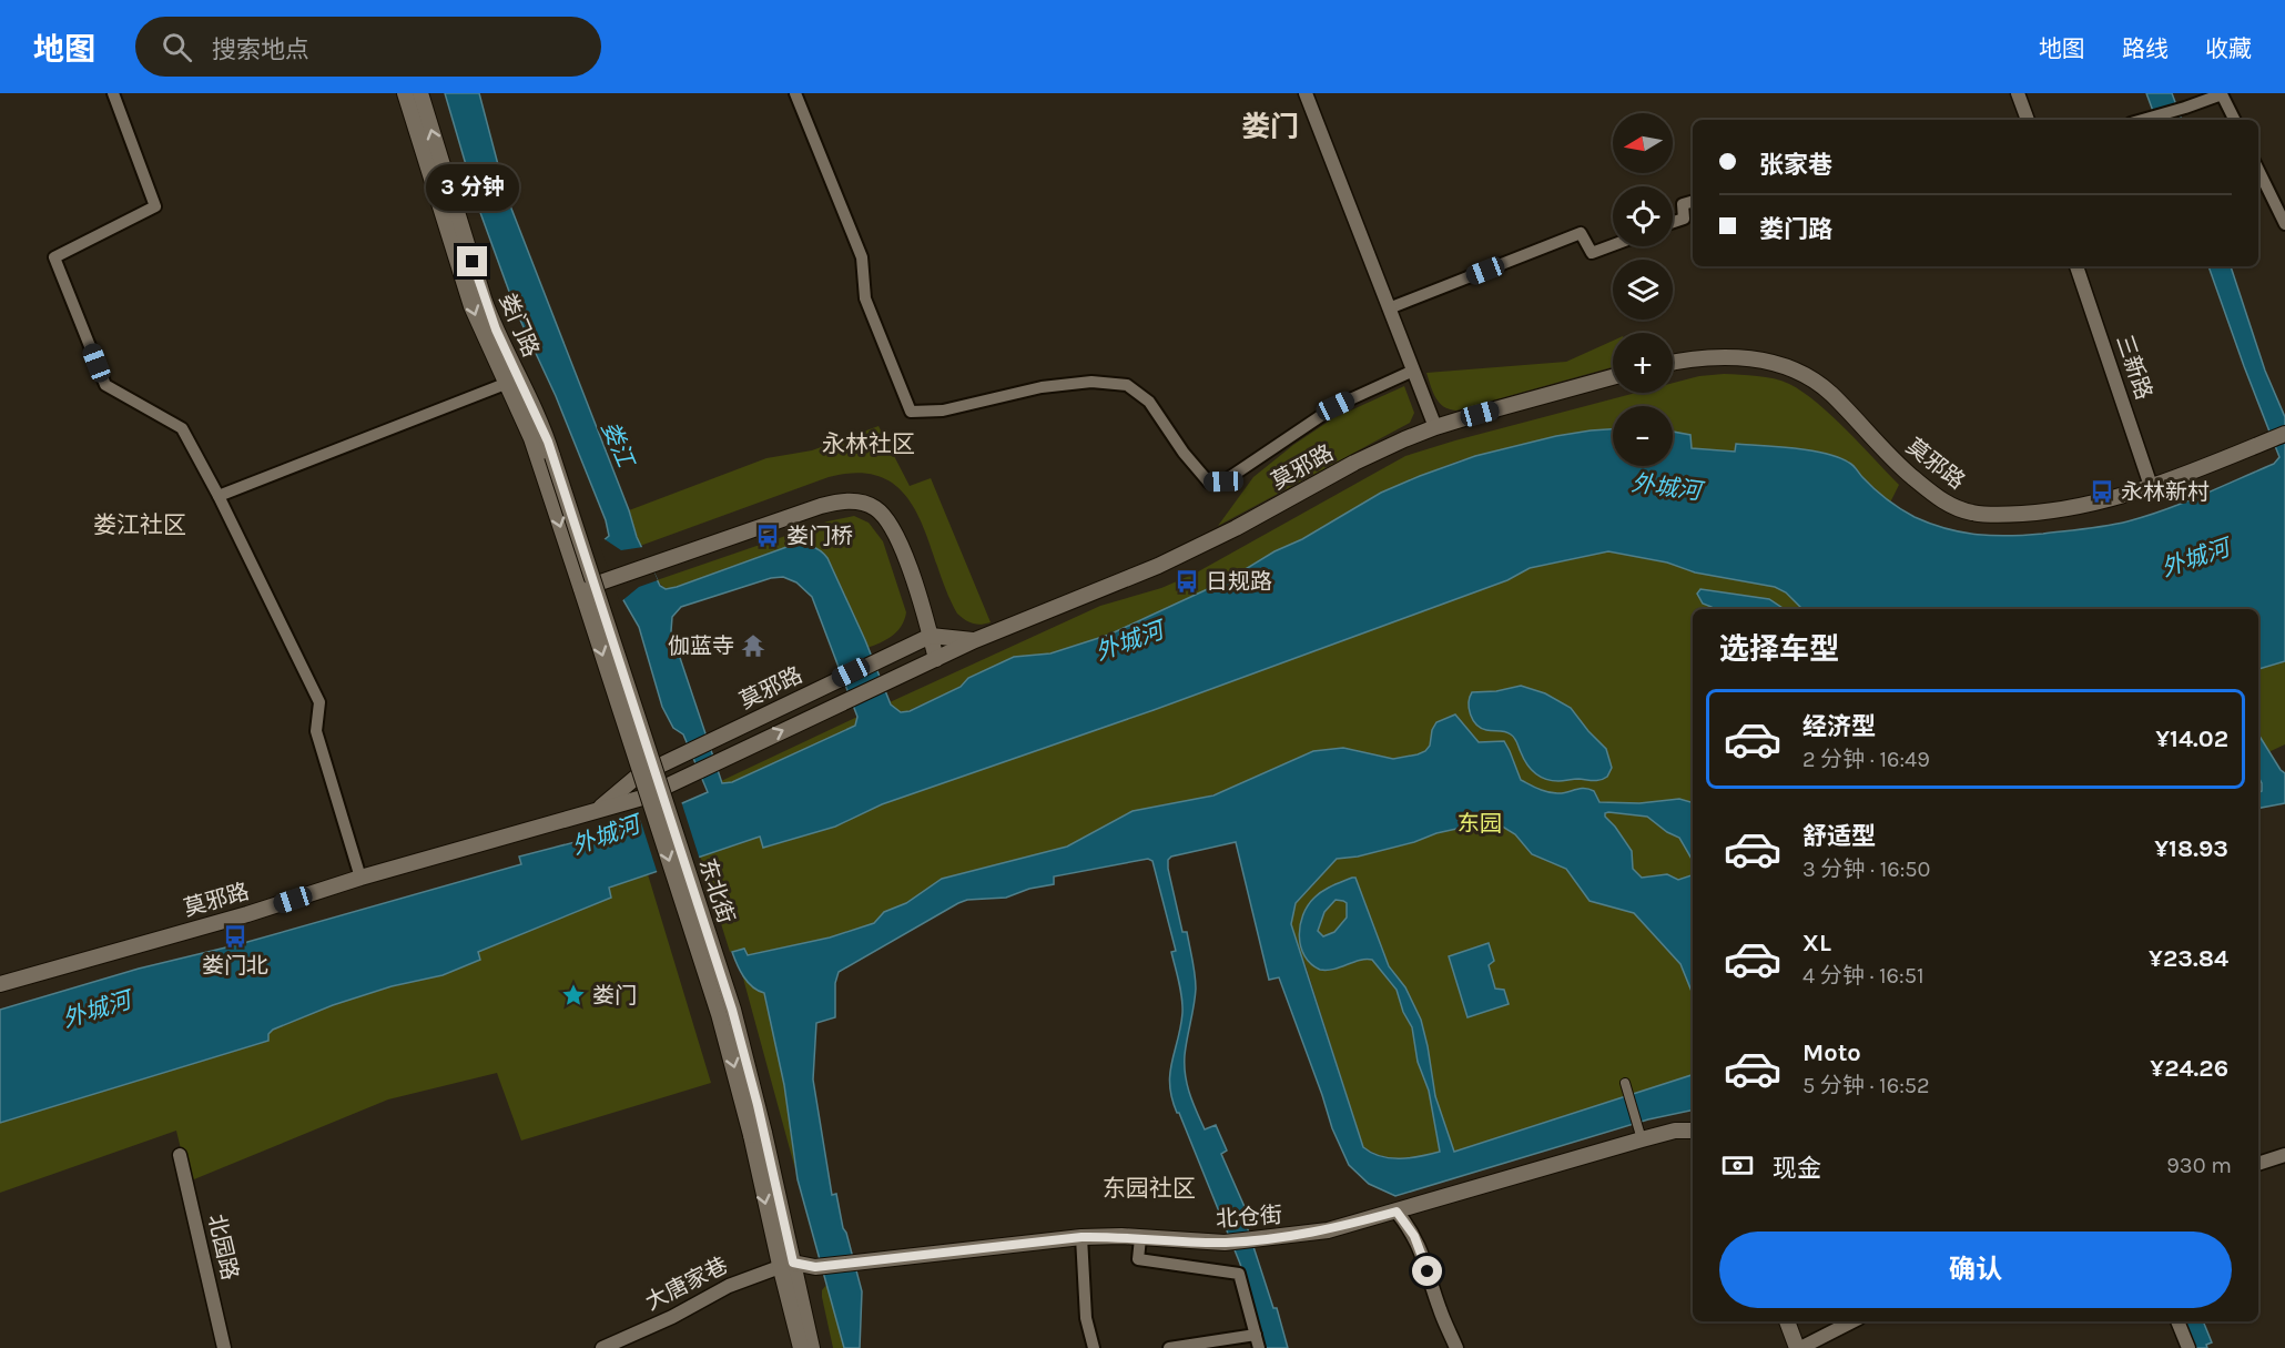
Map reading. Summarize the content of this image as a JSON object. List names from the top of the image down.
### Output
{
  "streets": {
    "main road": [
      "娄门路",
      "莫邪路",
      "东北街",
      "北仓街"
    ],
    "street": ["三新路", "北园路", "大唐家巷"]
  },
  "crossings": [
    ["娄门路", "东北街"],
    ["三新路", "莫邪路"],
    ["东北街", "北仓街"],
    ["东北街", "大唐家巷"],
    ["北仓街", "大唐家巷"]
  ],
  "districts": [
    "娄门",
    "永林社区",
    "娄江社区",
    "东园社区"
  ],
  "water": ["娄江", "外城河"],
  "parks": ["东园"],
  "places": {
    "bus stop": [
      "永林新村",
      "娄门桥",
      "日规路",
      "娄门北"
    ],
    "temple": ["伽蓝寺"],
    "place": ["娄门"]
  },
  "north": "left",
  "page": {
    "header": "地图",
    "search": "搜索地点",
    "nav": ["地图", "路线", "收藏"],
    "map_buttons": ["+", "−"],
    "banner": ["张家巷", "娄门路"],
    "bubble": "3 分钟",
    "heading": "选择车型",
    "list": [
      {
        "name": "经济型",
        "note": "2 分钟 · 16:49",
        "value": "¥14.02"
      },
      {
        "name": "舒适型",
        "note": "3 分钟 · 16:50",
        "value": "¥18.93"
      },
      {
        "name": "XL",
        "note": "4 分钟 · 16:51",
        "value": "¥23.84"
      },
      {
        "name": "Moto",
        "note": "5 分钟 · 16:52",
        "value": "¥24.26"
      }
    ],
    "pay": ["现金", "930 m"],
    "buttons": "确认"
  }
}
